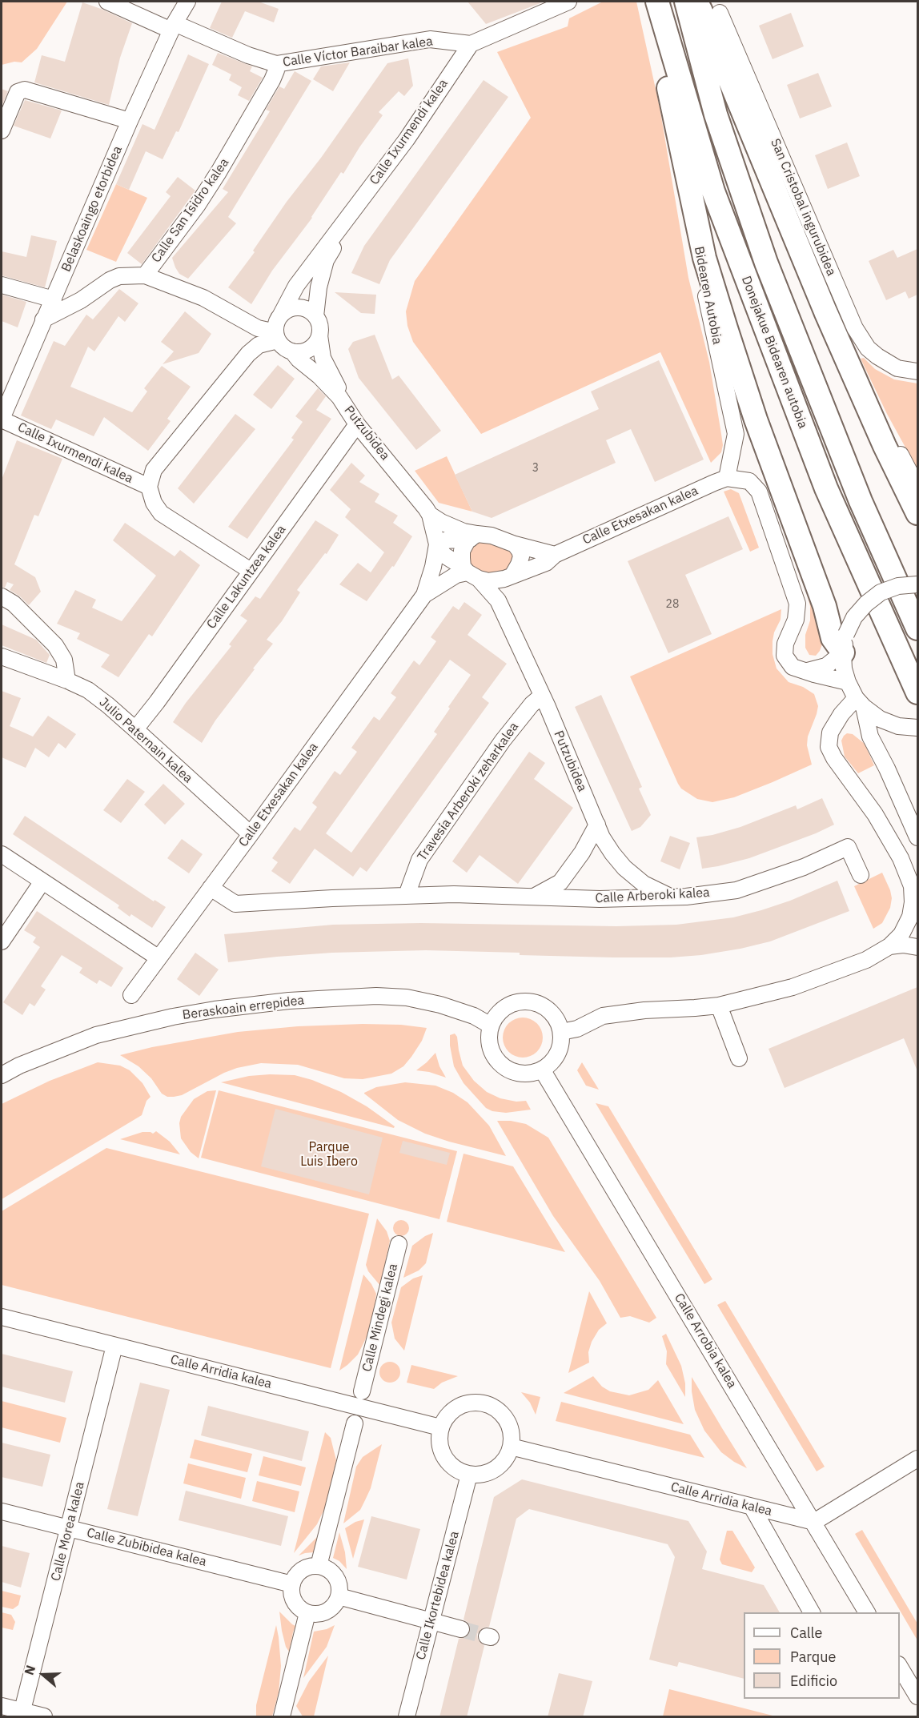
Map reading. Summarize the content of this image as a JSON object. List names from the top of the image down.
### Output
{
  "streets": {
    "highway": ["Donejakue Bidearen autobia"],
    "street": [
      "Calle Víctor Baraibar kalea",
      "Calle Ixurmendi kalea",
      "San Cristobal ingurubidea",
      "Belaskoaingo etorbidea",
      "Calle San Isidro kalea",
      "Bidearen Autobia",
      "Putzubidea",
      "Calle Etxesakan kalea",
      "Calle Lakuntzea kalea",
      "Julio Paternain kalea",
      "Travesía Arberoki zeharkalea",
      "Calle Arberoki kalea",
      "Beraskoain errepidea",
      "Calle Mindegi kalea",
      "Calle Arrobia kalea",
      "Calle Arridia kalea",
      "Calle Morea kalea",
      "Calle Zubibidea kalea",
      "Calle Ikortebidea kalea"
    ]
  },
  "crossings": [
    ["Calle Víctor Baraibar kalea", "Calle Ixurmendi kalea"],
    ["Calle Víctor Baraibar kalea", "Belaskoaingo etorbidea"],
    ["Calle Víctor Baraibar kalea", "Calle San Isidro kalea"],
    ["Calle Ixurmendi kalea", "Belaskoaingo etorbidea"],
    ["Calle Ixurmendi kalea", "Putzubidea"],
    ["Calle Ixurmendi kalea", "Calle Lakuntzea kalea"],
    ["Belaskoaingo etorbidea", "Calle San Isidro kalea"],
    ["Bidearen Autobia", "Calle Etxesakan kalea"],
    ["Putzubidea", "Calle Etxesakan kalea"],
    ["Putzubidea", "Calle Lakuntzea kalea"],
    ["Putzubidea", "Travesía Arberoki zeharkalea"],
    ["Putzubidea", "Calle Arberoki kalea"],
    ["Calle Etxesakan kalea", "Julio Paternain kalea"],
    ["Calle Etxesakan kalea", "Calle Arberoki kalea"],
    ["Calle Lakuntzea kalea", "Julio Paternain kalea"],
    ["Travesía Arberoki zeharkalea", "Calle Arberoki kalea"],
    ["Beraskoain errepidea", "Calle Arrobia kalea"],
    ["Calle Arrobia kalea", "Calle Arridia kalea"],
    ["Calle Arridia kalea", "Calle Morea kalea"],
    ["Calle Arridia kalea", "Calle Ikortebidea kalea"],
    ["Calle Morea kalea", "Calle Zubibidea kalea"]
  ],
  "parks": ["Parque Luis Ibero"],
  "house_numbers": ["3", "28"],
  "legend": ["Calle", "Parque", "Edificio"],
  "north": "left"
}
